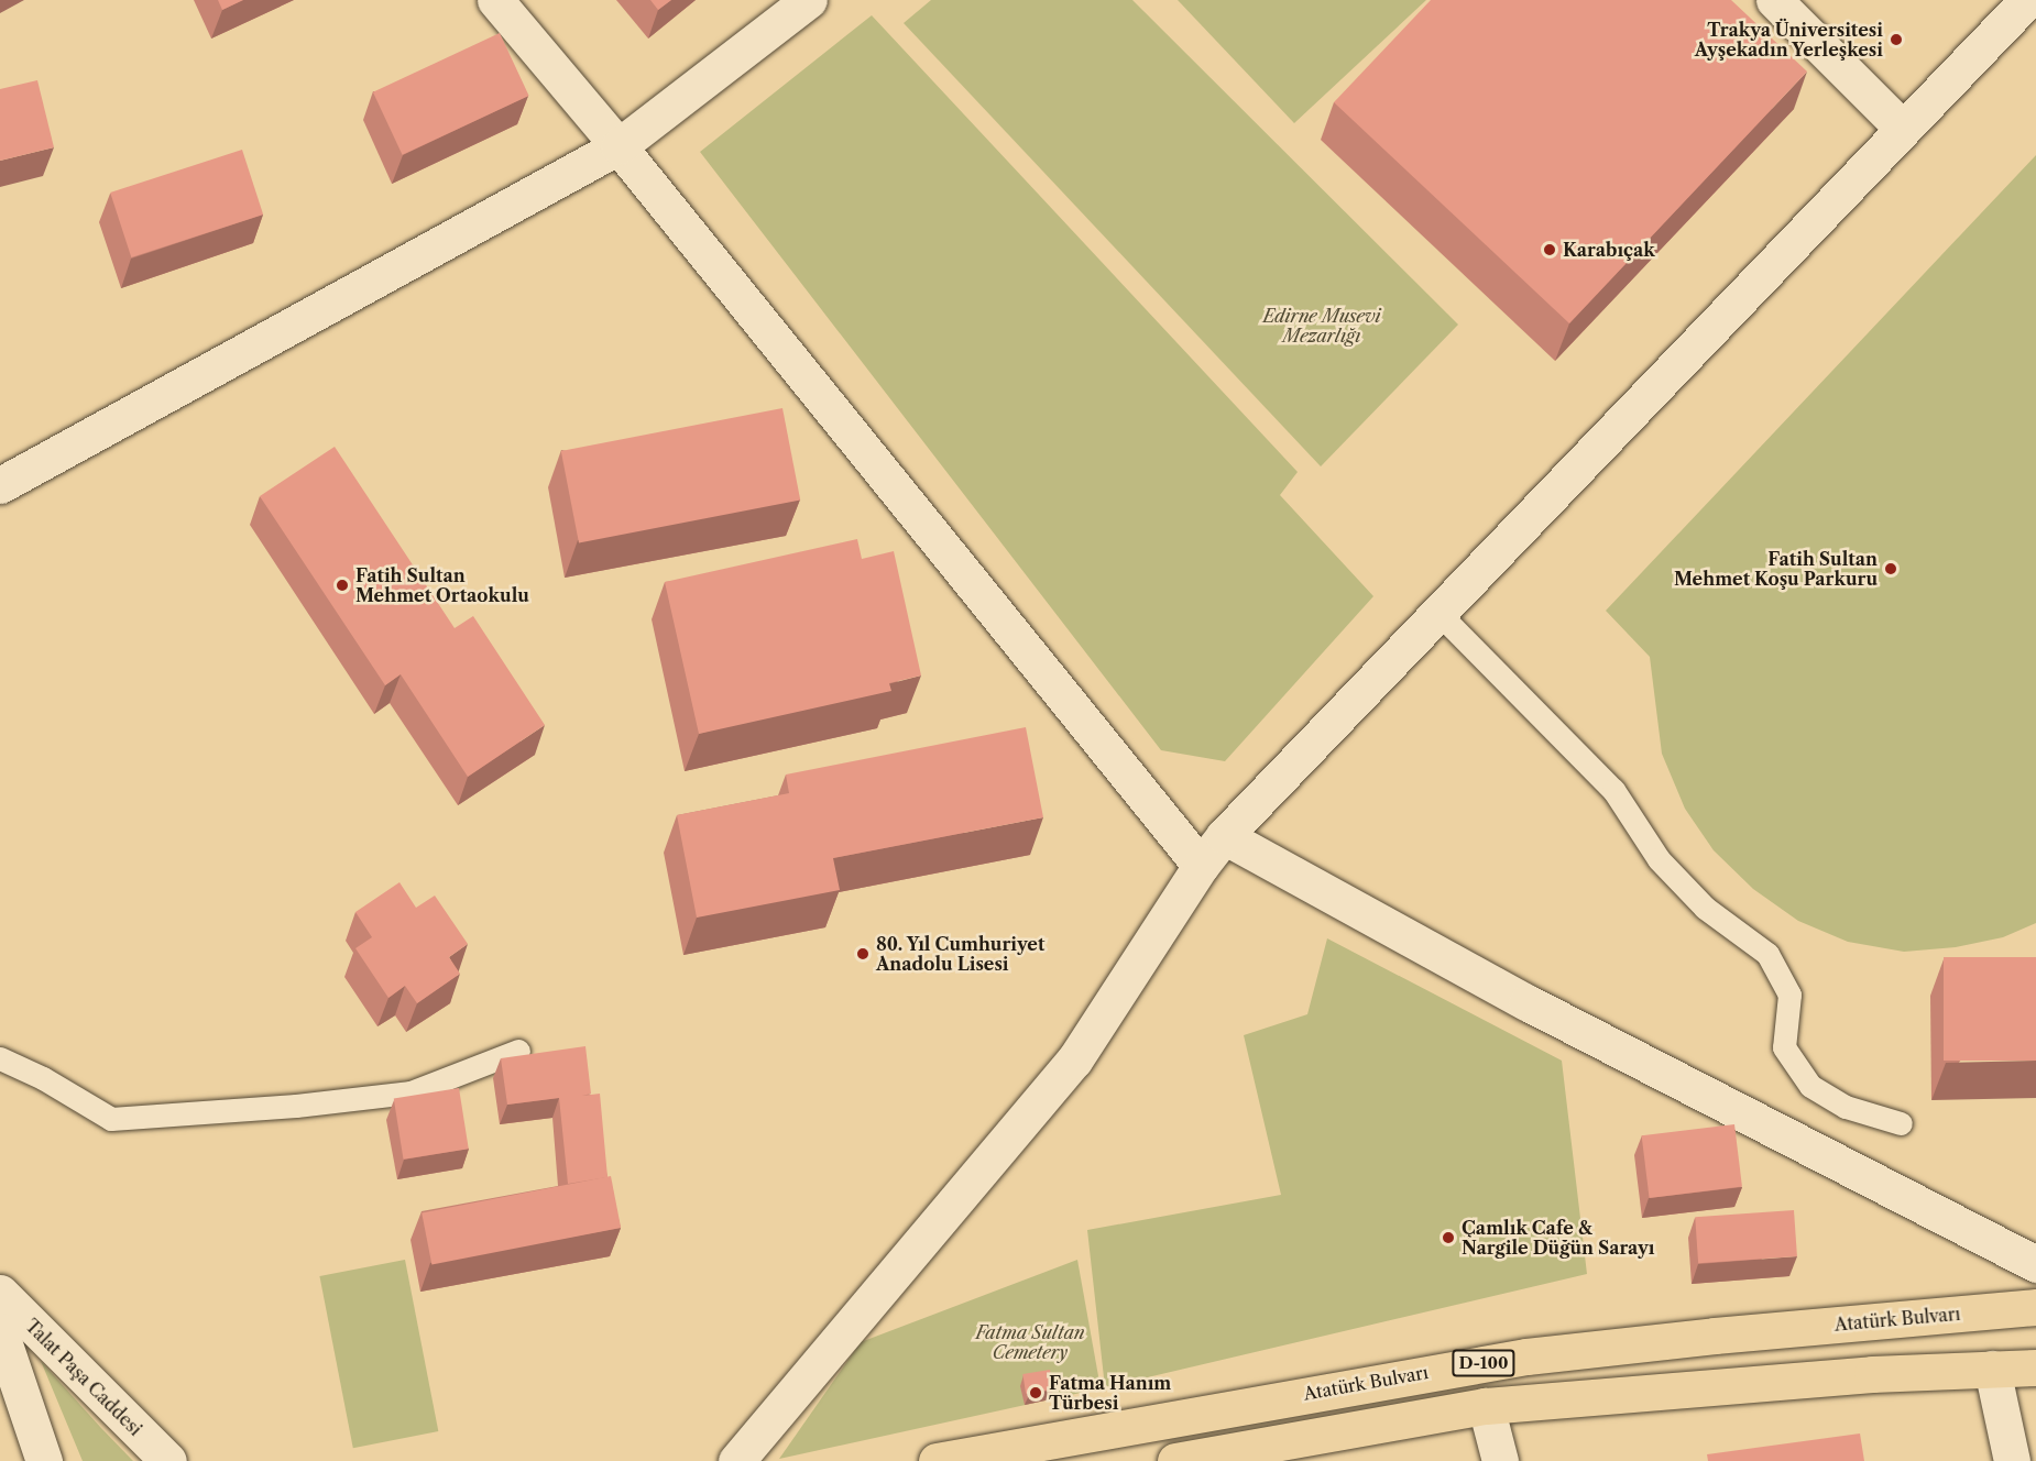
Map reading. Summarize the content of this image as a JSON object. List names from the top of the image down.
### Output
{
  "streets": {
    "main road": ["Atatürk Bulvarı", "D-100"],
    "street": ["Talat Paşa Caddesi"]
  },
  "parks": ["Edirne Musevi Mezarlığı", "Fatma Sultan Cemetery"],
  "places": [
    "Trakya Üniversitesi Ayşekadın Yerleşkesi",
    "Karabıçak",
    "Fatih Sultan Mehmet Koşu Parkuru",
    "Fatih Sultan Mehmet Ortaokulu",
    "80. Yıl Cumhuriyet Anadolu Lisesi",
    "Çamlık Cafe & Nargile Düğün Sarayı",
    "Fatma Hanım Türbesi"
  ]
}
